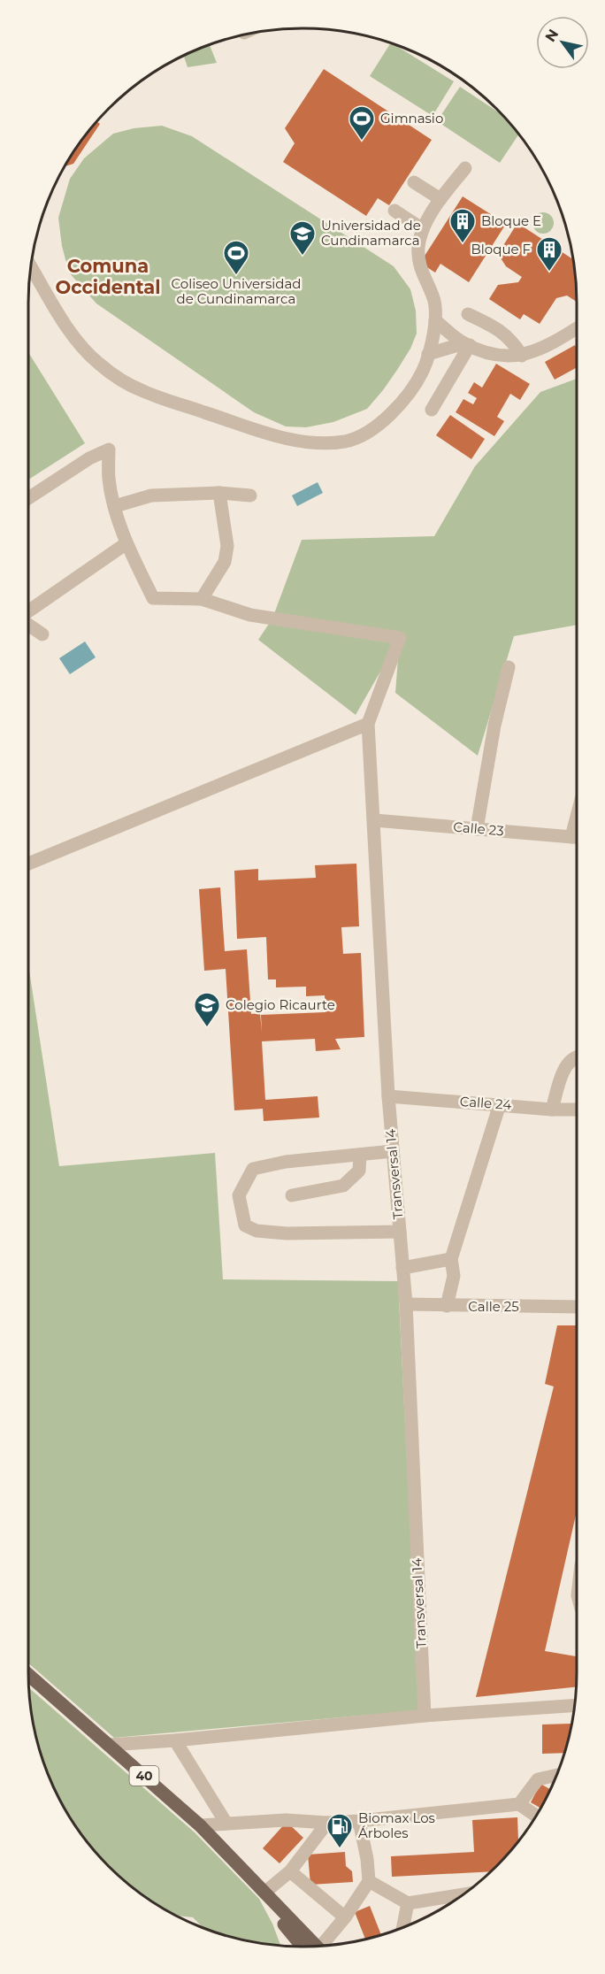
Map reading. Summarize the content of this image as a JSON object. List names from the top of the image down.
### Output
{
  "streets": {
    "main road": ["40"],
    "street": [
      "Calle 23",
      "Calle 24",
      "Transversal 14",
      "Calle 25"
    ]
  },
  "crossings": [
    ["Calle 23", "Transversal 14"],
    ["Calle 24", "Transversal 14"],
    ["Transversal 14", "Calle 25"]
  ],
  "districts": ["Comuna Occidental"],
  "places": {
    "sports": ["Gimnasio", "Coliseo Universidad de Cundinamarca"],
    "building": ["Bloque E", "Bloque F"],
    "school or university": ["Universidad de Cundinamarca", "Colegio Ricaurte"],
    "fuel station": ["Biomax Los Árboles"]
  },
  "north": "top left"
}
